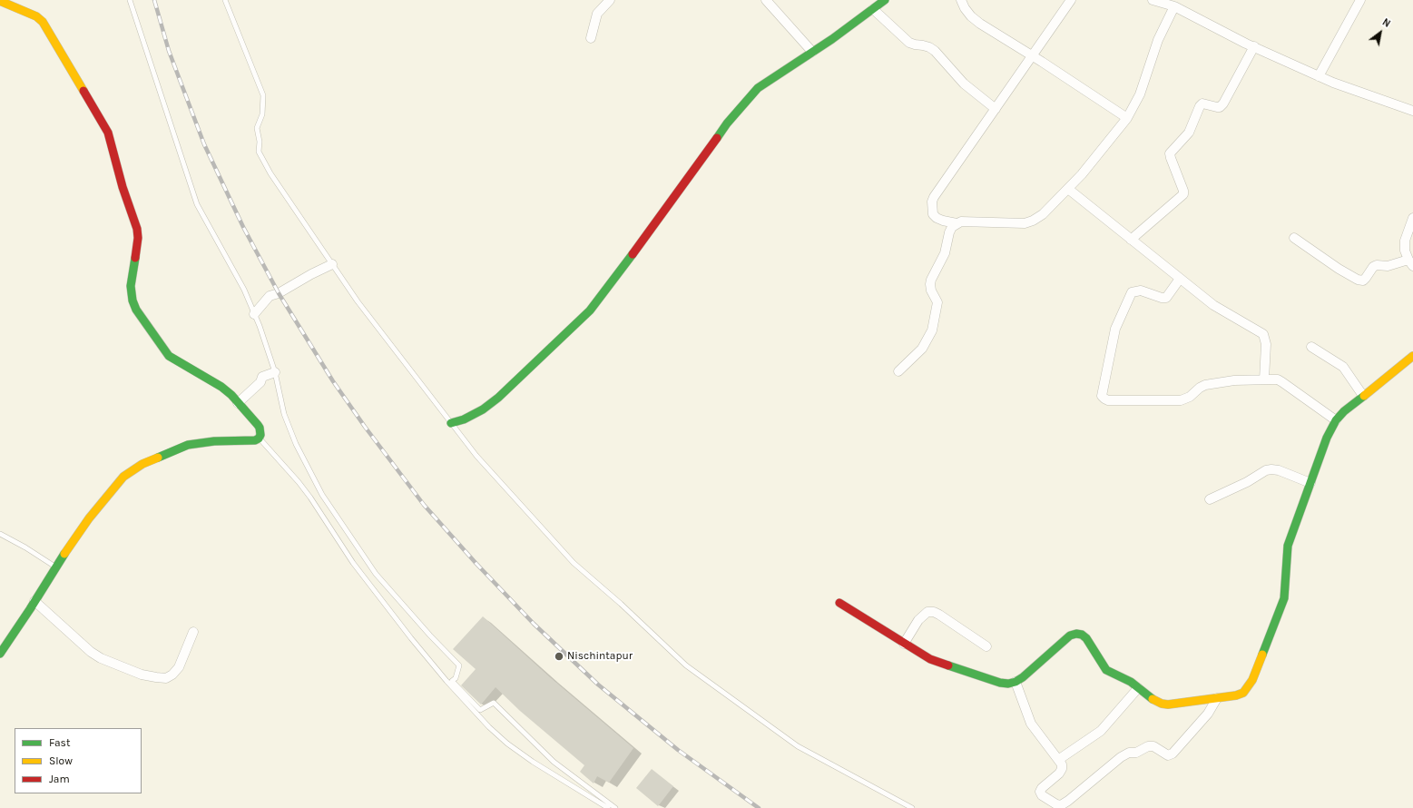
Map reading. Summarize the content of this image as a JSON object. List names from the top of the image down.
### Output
{
  "places": ["Nischintapur"],
  "legend": ["Fast", "Slow", "Jam"],
  "north": "top right"
}
